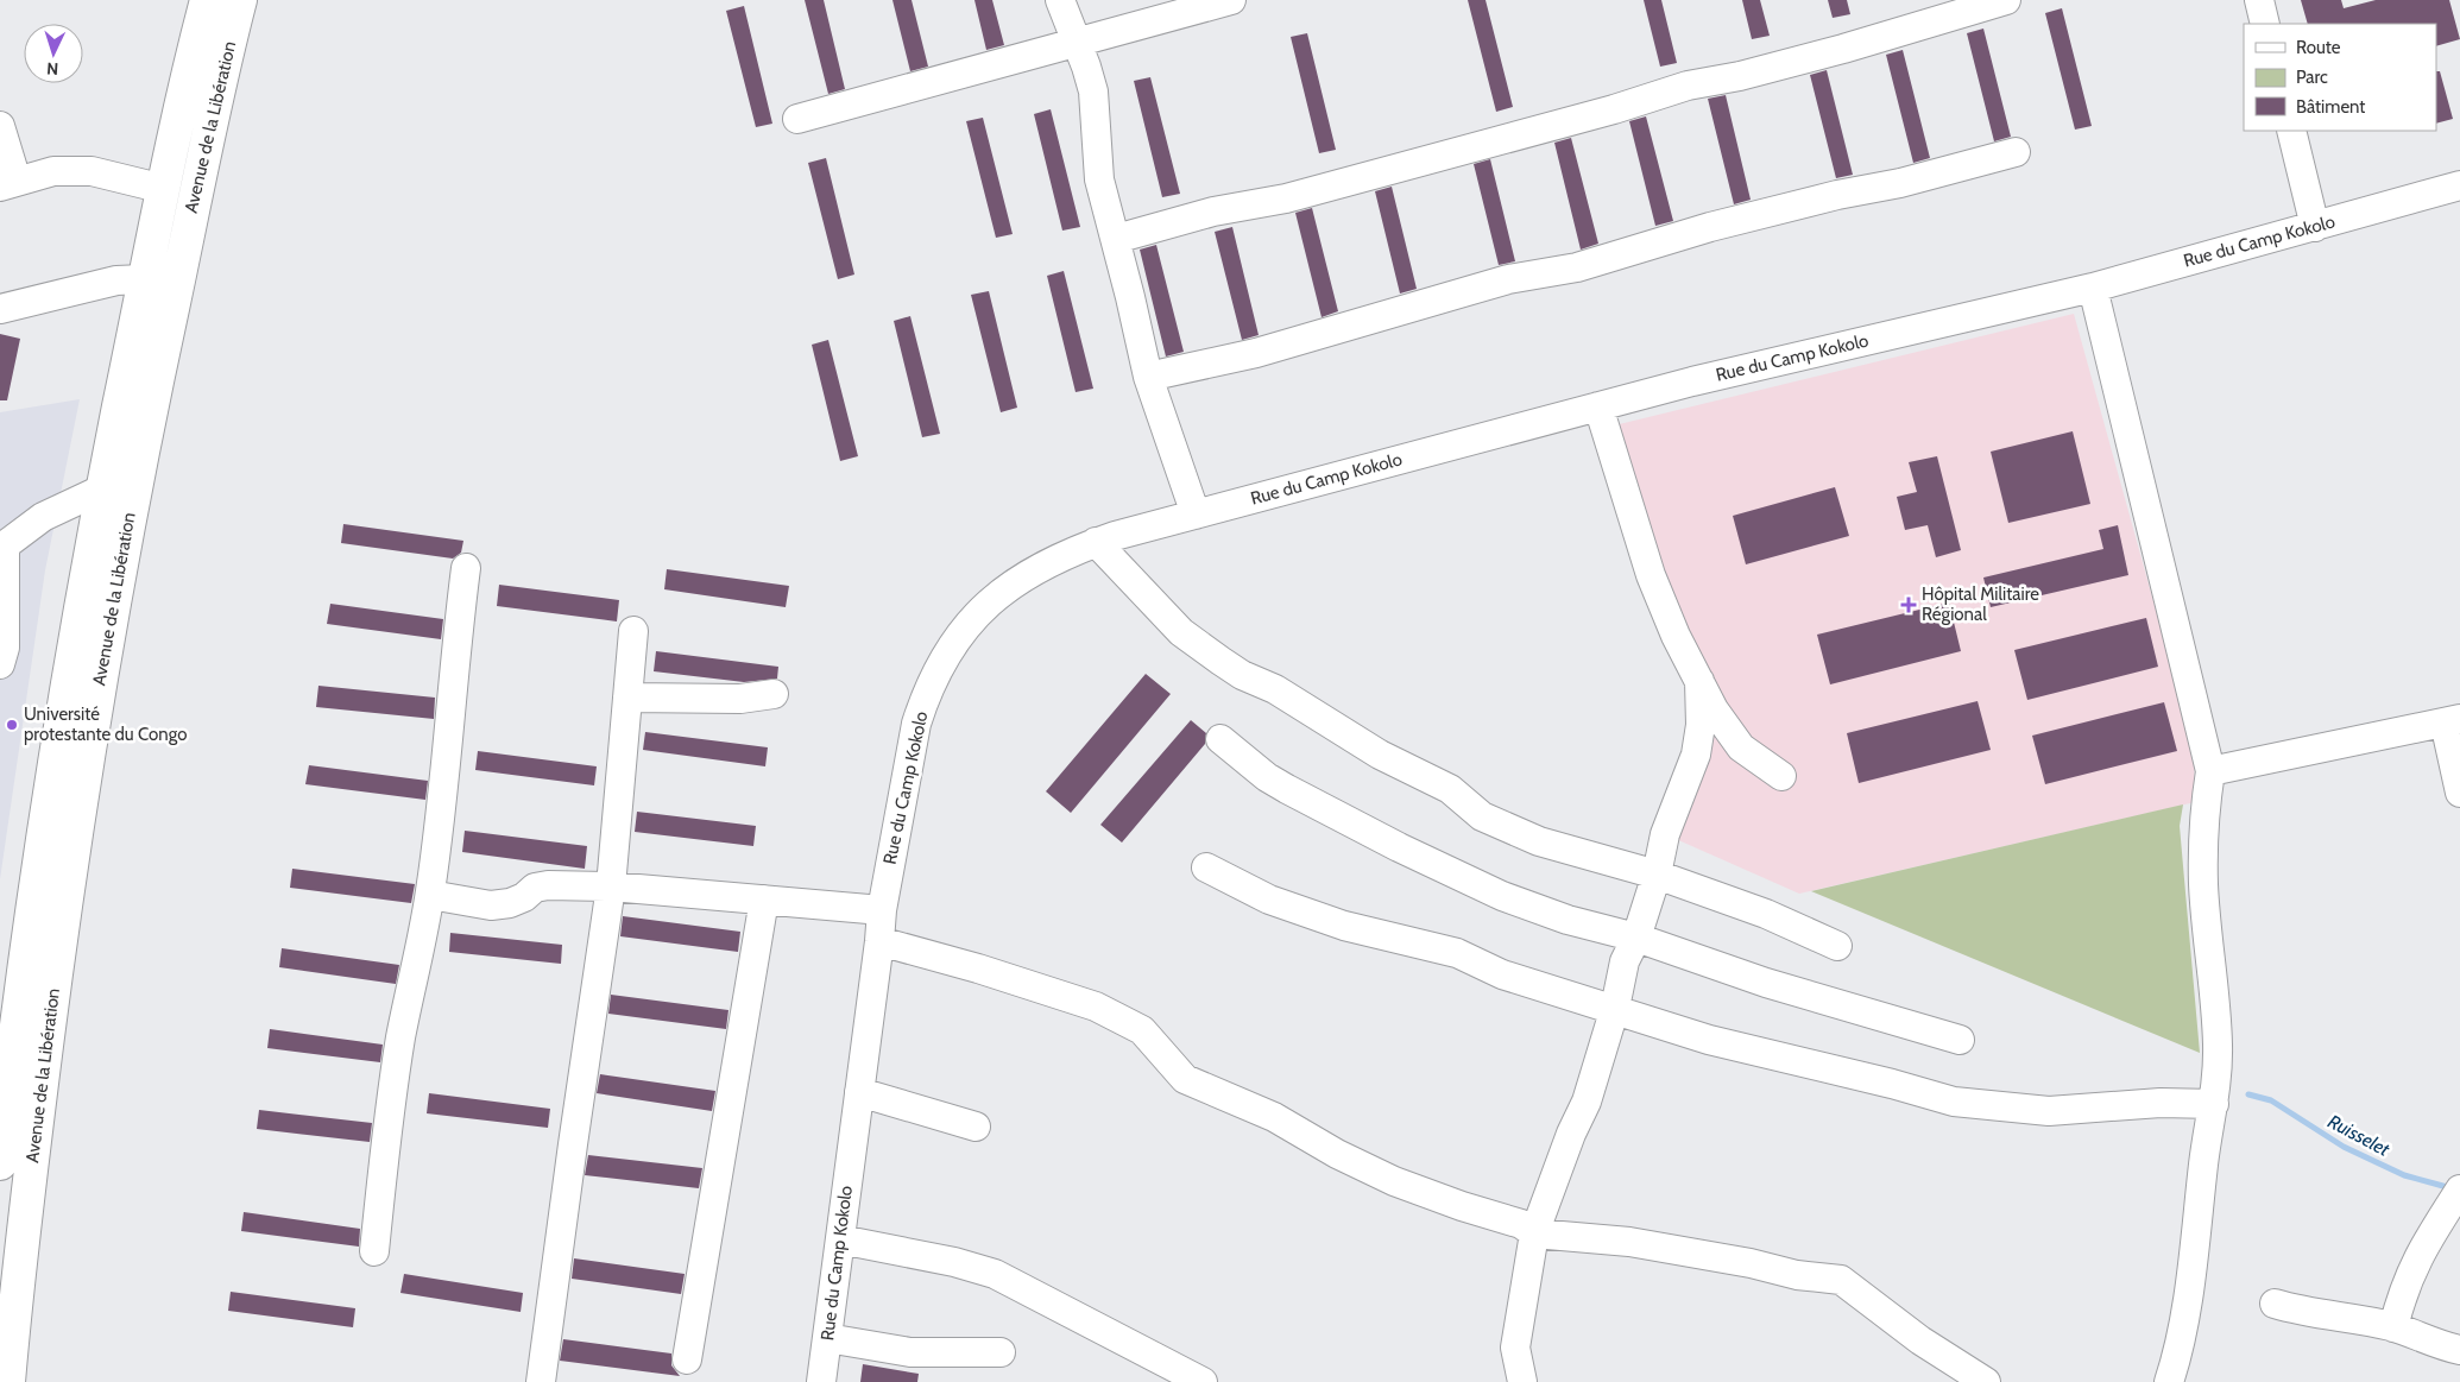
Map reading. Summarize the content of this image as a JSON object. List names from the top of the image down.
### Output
{
  "streets": {
    "main road": ["Avenue de la Libération"],
    "street": ["Rue du Camp Kokolo"]
  },
  "water": ["Ruisselet"],
  "places": {
    "health": ["Hôpital Militaire Régional"],
    "other": ["Université protestante du Congo"]
  },
  "legend": ["Route", "Parc", "Bâtiment"],
  "north": "bottom"
}
